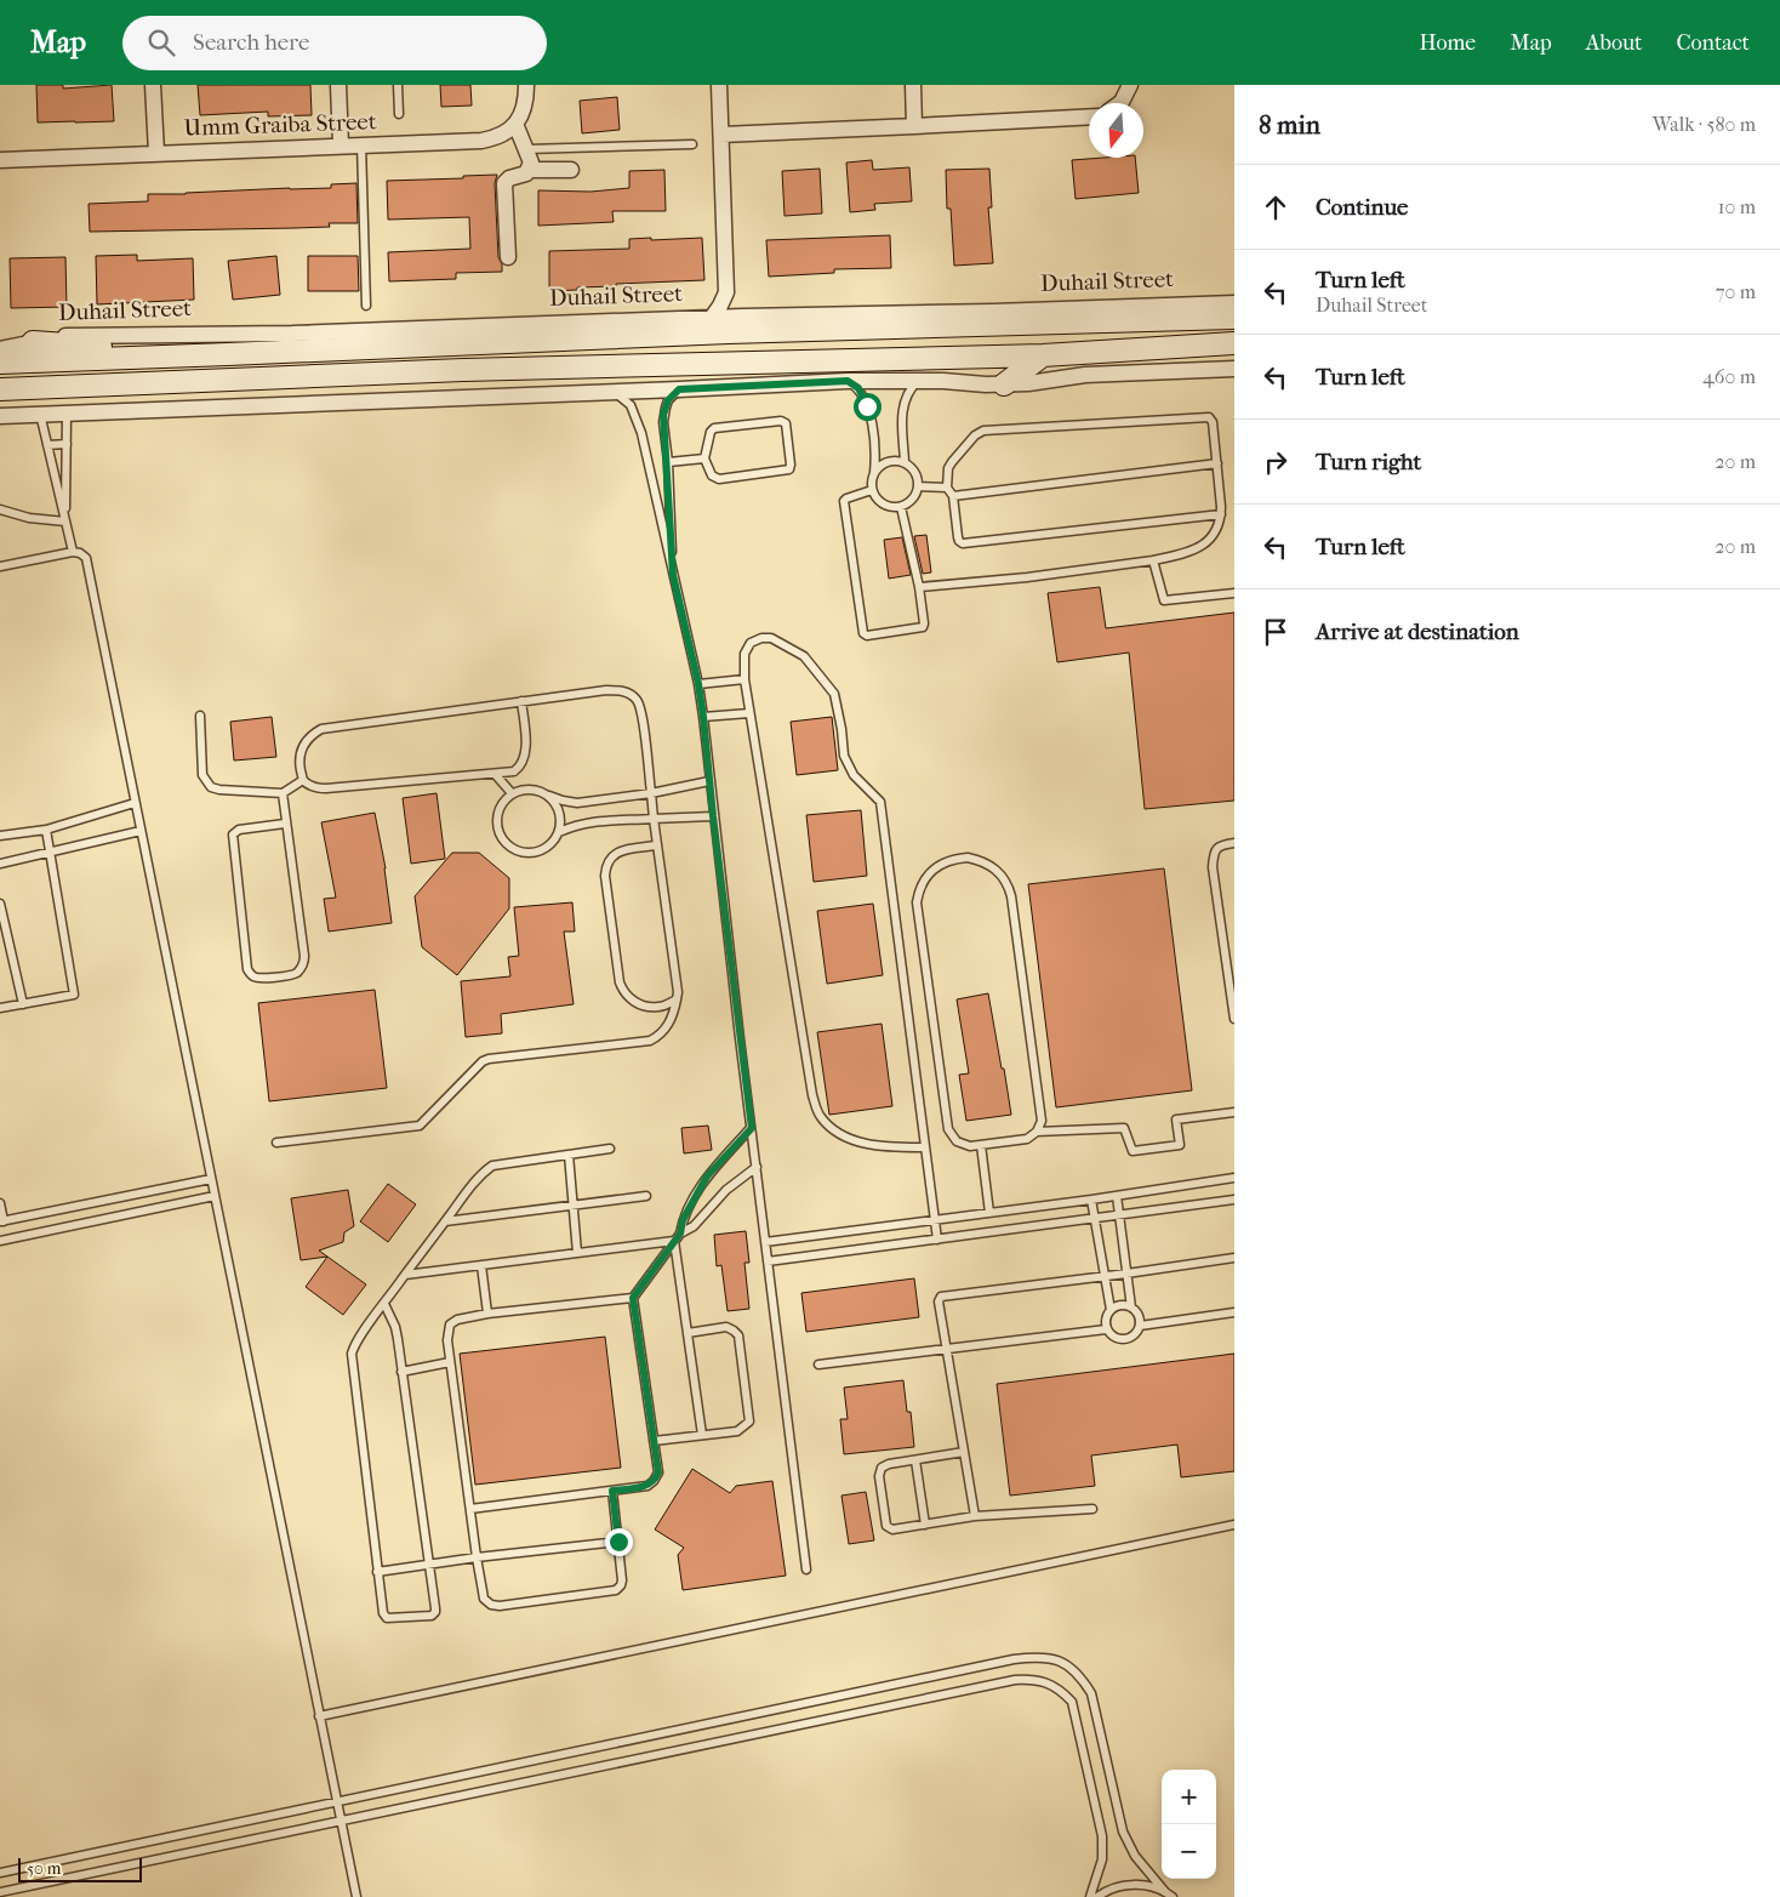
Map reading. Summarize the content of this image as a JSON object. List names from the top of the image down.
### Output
{
  "streets": {
    "main road": ["Duhail Street"],
    "street": ["Umm Graiba Street"]
  },
  "scale_bar": "50 m",
  "north": "bottom",
  "page": {
    "header": "Map",
    "search": "Search here",
    "nav": [
      "Home",
      "Map",
      "About",
      "Contact"
    ],
    "heading": ["8 min", "Walk · 580 m"],
    "list": [
      ["Continue", "10 m"],
      ["Turn left", "Duhail Street", "70 m"],
      ["Turn left", "460 m"],
      ["Turn right", "20 m"],
      ["Turn left", "20 m"],
      "Arrive at destination"
    ],
    "map_buttons": ["+", "−"],
    "scale": "50 m"
  }
}
